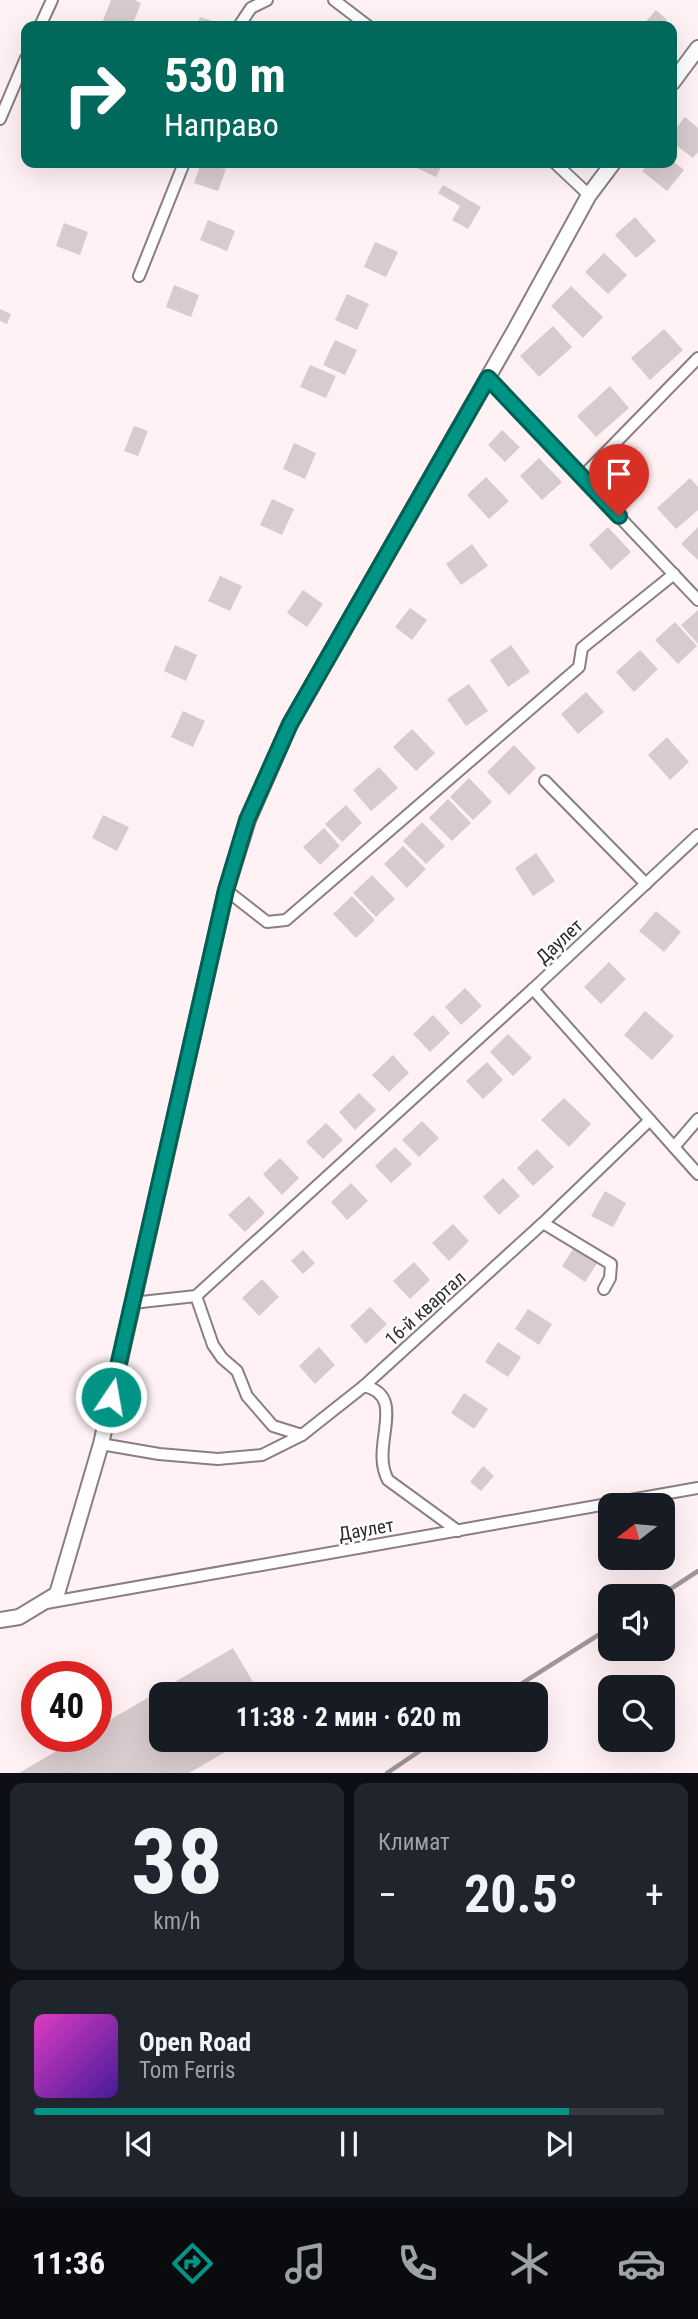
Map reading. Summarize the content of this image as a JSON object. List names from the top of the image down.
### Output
{
  "streets": {
    "street": ["Даулет", "16-й квартал"]
  },
  "crossings": [
    ["Даулет", "16-й квартал"]
  ],
  "north": "left",
  "page": {
    "turn": ["530 m", "Направо"],
    "limit": "40",
    "trip": "11:38 · 2 мин · 620 m",
    "tile": [
      ["38", "km/h"],
      "Климат"
    ],
    "heat": ["−", "20.5°", "+"],
    "song": ["Open Road", "Tom Ferris"],
    "tabs": "11:36"
  }
}
